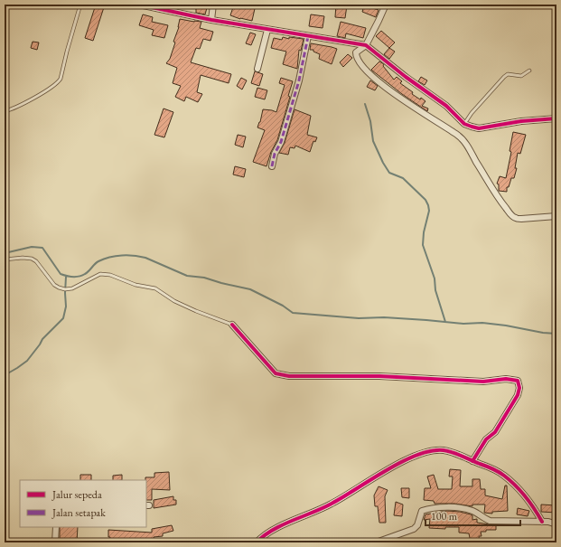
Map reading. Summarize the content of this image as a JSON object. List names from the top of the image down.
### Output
{
  "legend": ["Jalur sepeda", "Jalan setapak"],
  "scale_bar": "100 m"
}
